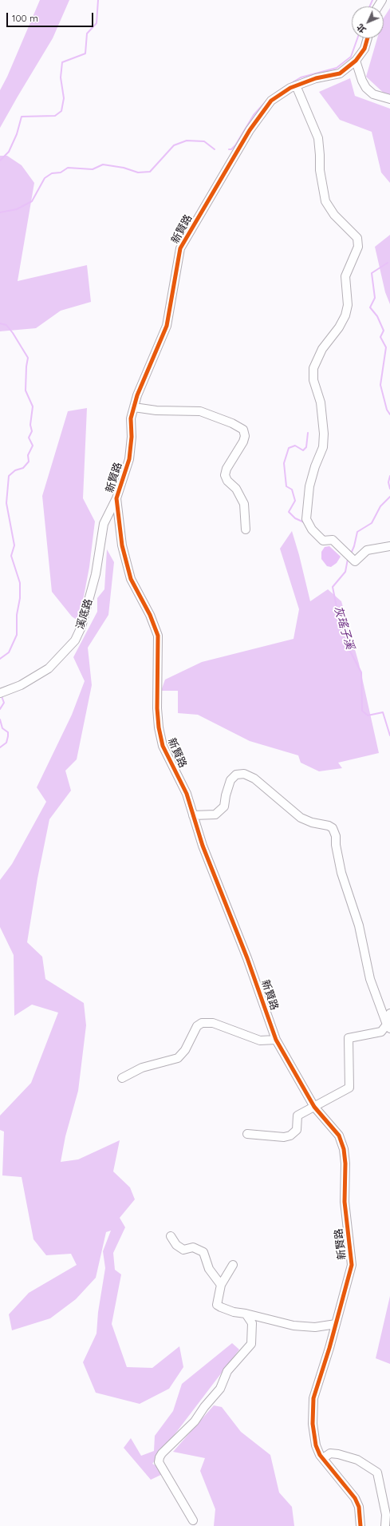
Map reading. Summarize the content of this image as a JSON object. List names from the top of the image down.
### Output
{
  "streets": {
    "street": ["新賢路", "溪底路"]
  },
  "crossings": [
    ["新賢路", "溪底路"]
  ],
  "water": ["灰瑤子溪"],
  "scale_bar": "100 m",
  "north": "bottom left"
}
